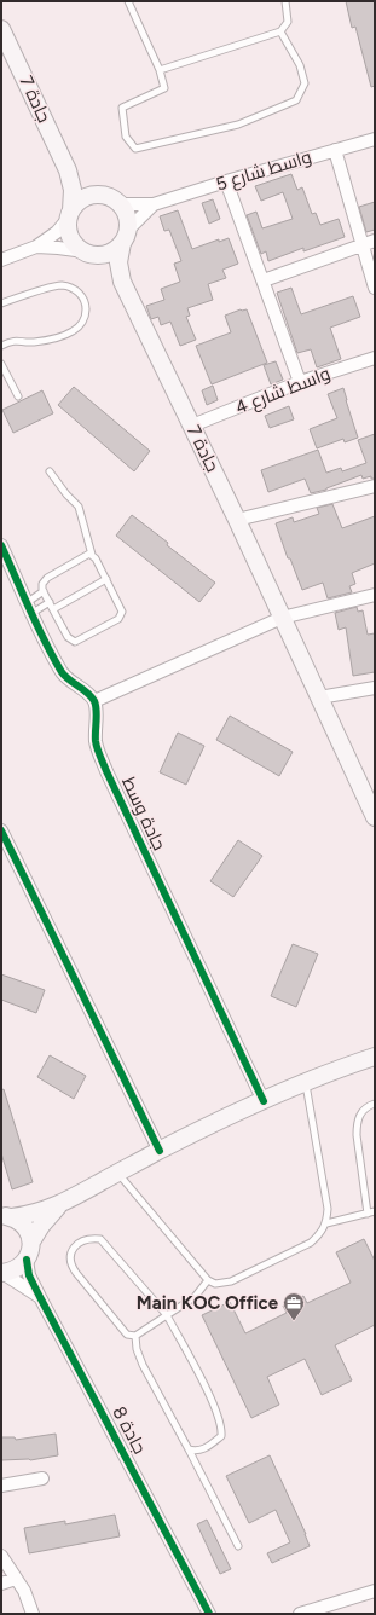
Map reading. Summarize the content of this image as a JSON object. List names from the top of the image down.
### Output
{
  "streets": {
    "main road": ["جادة 7"],
    "street": [
      "واسط شارع 5",
      "واسط شارع 4",
      "جادة وسط",
      "جادة 8"
    ]
  },
  "crossings": [
    ["جادة 7", "واسط شارع 5"],
    ["جادة 7", "واسط شارع 4"]
  ],
  "places": {
    "office": ["Main KOC Office"]
  }
}
